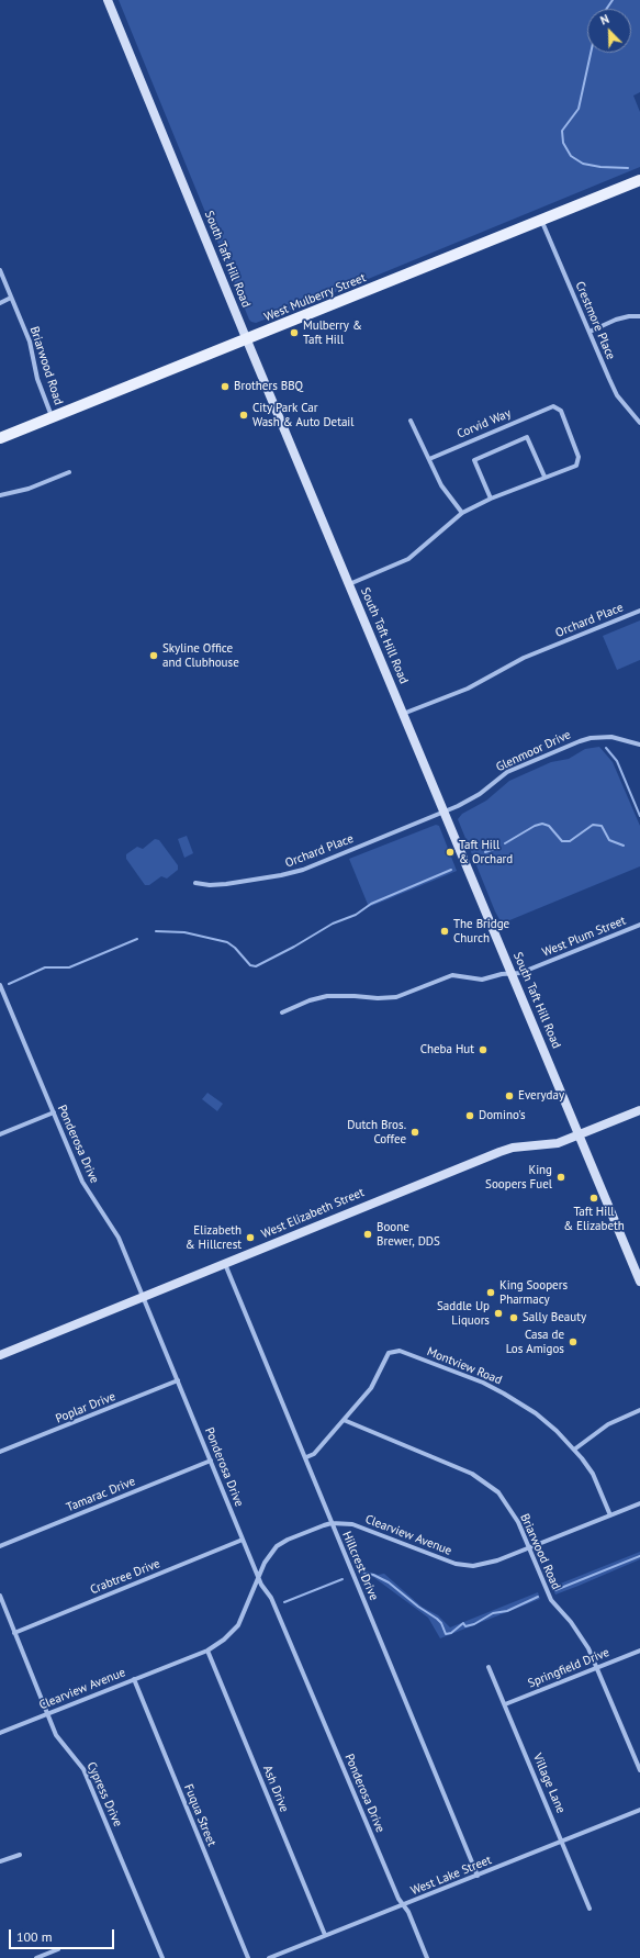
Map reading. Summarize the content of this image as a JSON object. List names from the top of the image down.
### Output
{
  "streets": {
    "main road": ["South Taft Hill Road", "West Mulberry Street", "West Elizabeth Street"],
    "street": [
      "Crestmore Place",
      "Briarwood Road",
      "Corvid Way",
      "Orchard Place",
      "Glenmoor Drive",
      "West Plum Street",
      "Ponderosa Drive",
      "Montview Road",
      "Poplar Drive",
      "Tamarac Drive",
      "Clearview Avenue",
      "Hillcrest Drive",
      "Crabtree Drive",
      "Springfield Drive",
      "Village Lane",
      "Ash Drive",
      "Cypress Drive",
      "Fuqua Street",
      "West Lake Street"
    ]
  },
  "crossings": [
    ["South Taft Hill Road", "West Mulberry Street"],
    ["South Taft Hill Road", "Orchard Place"],
    ["South Taft Hill Road", "Glenmoor Drive"],
    ["South Taft Hill Road", "West Plum Street"],
    ["South Taft Hill Road", "West Elizabeth Street"],
    ["West Mulberry Street", "Crestmore Place"],
    ["West Mulberry Street", "Briarwood Road"],
    ["Briarwood Road", "Montview Road"],
    ["Briarwood Road", "Clearview Avenue"],
    ["Briarwood Road", "Springfield Drive"],
    ["Orchard Place", "Glenmoor Drive"],
    ["Ponderosa Drive", "West Elizabeth Street"],
    ["Ponderosa Drive", "Poplar Drive"],
    ["Ponderosa Drive", "Tamarac Drive"],
    ["Ponderosa Drive", "Clearview Avenue"],
    ["Ponderosa Drive", "Crabtree Drive"],
    ["Ponderosa Drive", "West Lake Street"],
    ["West Elizabeth Street", "Hillcrest Drive"],
    ["Montview Road", "Clearview Avenue"],
    ["Montview Road", "Hillcrest Drive"],
    ["Clearview Avenue", "Hillcrest Drive"],
    ["Clearview Avenue", "Ash Drive"],
    ["Clearview Avenue", "Cypress Drive"],
    ["Clearview Avenue", "Fuqua Street"],
    ["Hillcrest Drive", "West Lake Street"],
    ["Crabtree Drive", "Cypress Drive"],
    ["Springfield Drive", "Village Lane"],
    ["Village Lane", "West Lake Street"],
    ["Ash Drive", "West Lake Street"]
  ],
  "places": [
    "Mulberry & Taft Hill",
    "Brothers BBQ",
    "City Park Car Wash & Auto Detail",
    "Skyline Office and Clubhouse",
    "Taft Hill & Orchard",
    "The Bridge Church",
    "Cheba Hut",
    "Everyday",
    "Domino's",
    "Dutch Bros. Coffee",
    "King Soopers Fuel",
    "Taft Hill & Elizabeth",
    "Boone Brewer, DDS",
    "Elizabeth & Hillcrest",
    "King Soopers Pharmacy",
    "Saddle Up Liquors",
    "Sally Beauty",
    "Casa de Los Amigos"
  ],
  "scale_bar": "100 m",
  "north": "top left"
}
